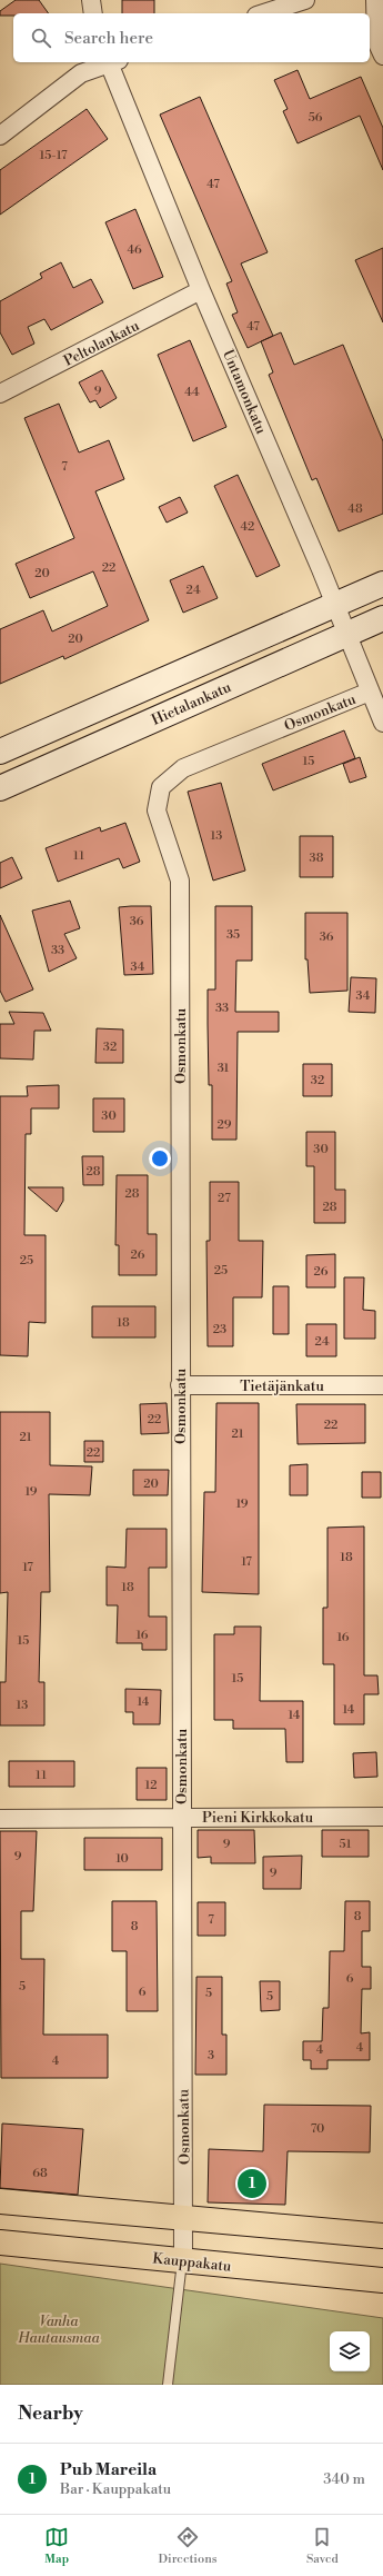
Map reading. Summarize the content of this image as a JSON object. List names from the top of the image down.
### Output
{
  "streets": {
    "main road": ["Hietalankatu", "Kauppakatu"],
    "street": [
      "Peltolankatu",
      "Untamonkatu",
      "Osmonkatu",
      "Tietäjänkatu",
      "Pieni Kirkkokatu"
    ]
  },
  "crossings": [
    ["Peltolankatu", "Untamonkatu"],
    ["Untamonkatu", "Hietalankatu"],
    ["Untamonkatu", "Osmonkatu"],
    ["Osmonkatu", "Tietäjänkatu"],
    ["Osmonkatu", "Pieni Kirkkokatu"],
    ["Osmonkatu", "Kauppakatu"]
  ],
  "parks": ["Vanha Hautausmaa"],
  "house_numbers": [
    "56",
    "15-17",
    "47",
    "46",
    "47",
    "9",
    "44",
    "7",
    "48",
    "42",
    "22",
    "20",
    "24",
    "20",
    "15",
    "13",
    "11",
    "38",
    "36",
    "35",
    "36",
    "33",
    "34",
    "34",
    "33",
    "32",
    "31",
    "32",
    "30",
    "29",
    "30",
    "28",
    "28",
    "27",
    "28",
    "26",
    "25",
    "25",
    "26",
    "18",
    "23",
    "24",
    "22",
    "22",
    "21",
    "21",
    "22",
    "20",
    "19",
    "19",
    "18",
    "17",
    "17",
    "18",
    "16",
    "16",
    "15",
    "15",
    "14",
    "13",
    "14",
    "14",
    "11",
    "12",
    "9",
    "51",
    "9",
    "10",
    "9",
    "8",
    "7",
    "8",
    "6",
    "5",
    "6",
    "5",
    "5",
    "4",
    "4",
    "3",
    "4",
    "70",
    "68"
  ],
  "page": {
    "search": "Search here",
    "pins": "1",
    "heading": "Nearby",
    "list": [
      {
        "mark": "1",
        "name": "Pub Mareila",
        "note": "Bar · Kauppakatu",
        "value": "340 m"
      }
    ],
    "nav": ["Map", "Directions", "Saved"]
  }
}
